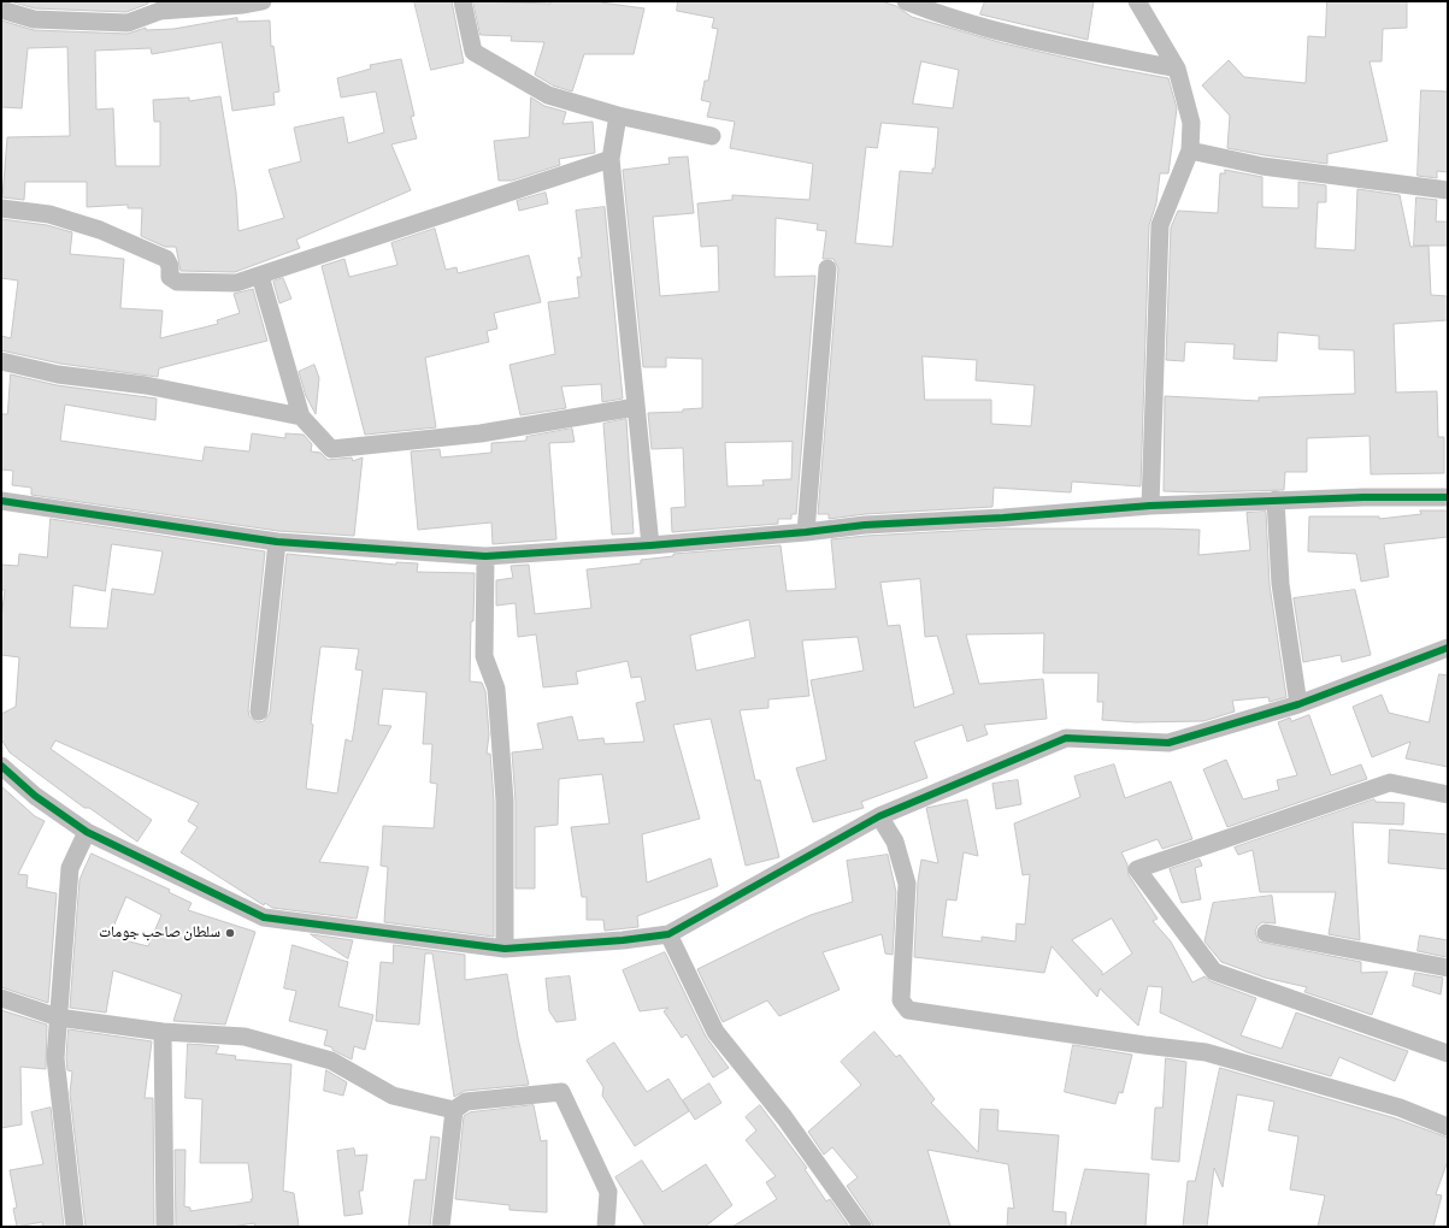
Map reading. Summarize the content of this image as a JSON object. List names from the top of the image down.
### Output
{
  "places": ["سلطان صاحب جومات"]
}
